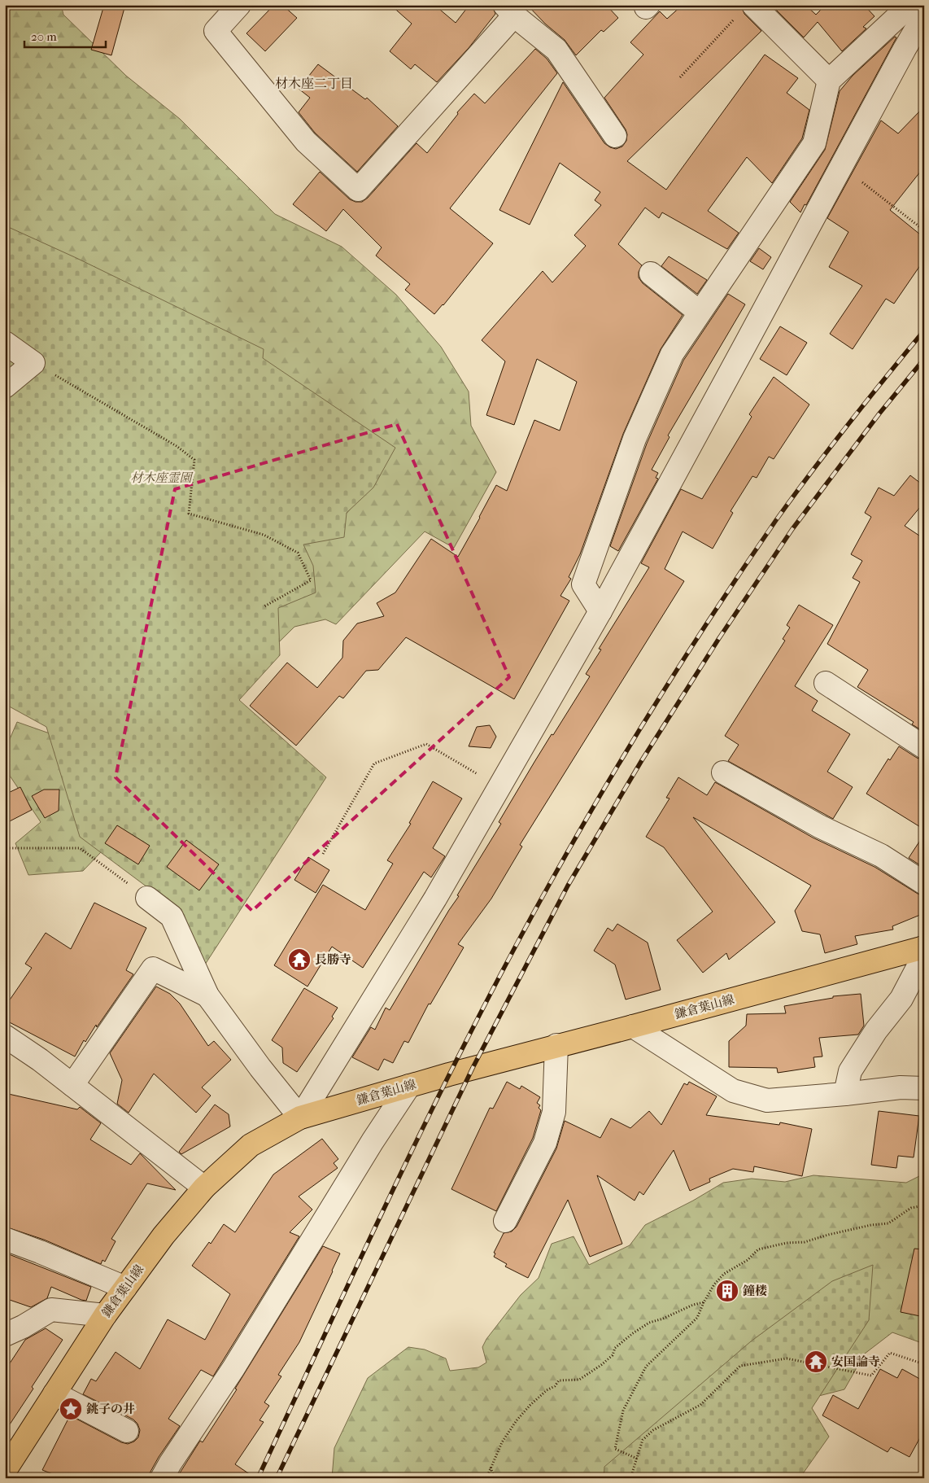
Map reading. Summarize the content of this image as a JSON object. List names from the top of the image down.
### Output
{
  "streets": {
    "main road": ["鎌倉葉山線"]
  },
  "districts": ["材木座二丁目"],
  "parks": ["材木座霊園"],
  "places": {
    "temple": ["長勝寺", "安国論寺"],
    "building": ["鐘楼"],
    "place": ["銚子の井"]
  },
  "scale_bar": "20 m"
}
